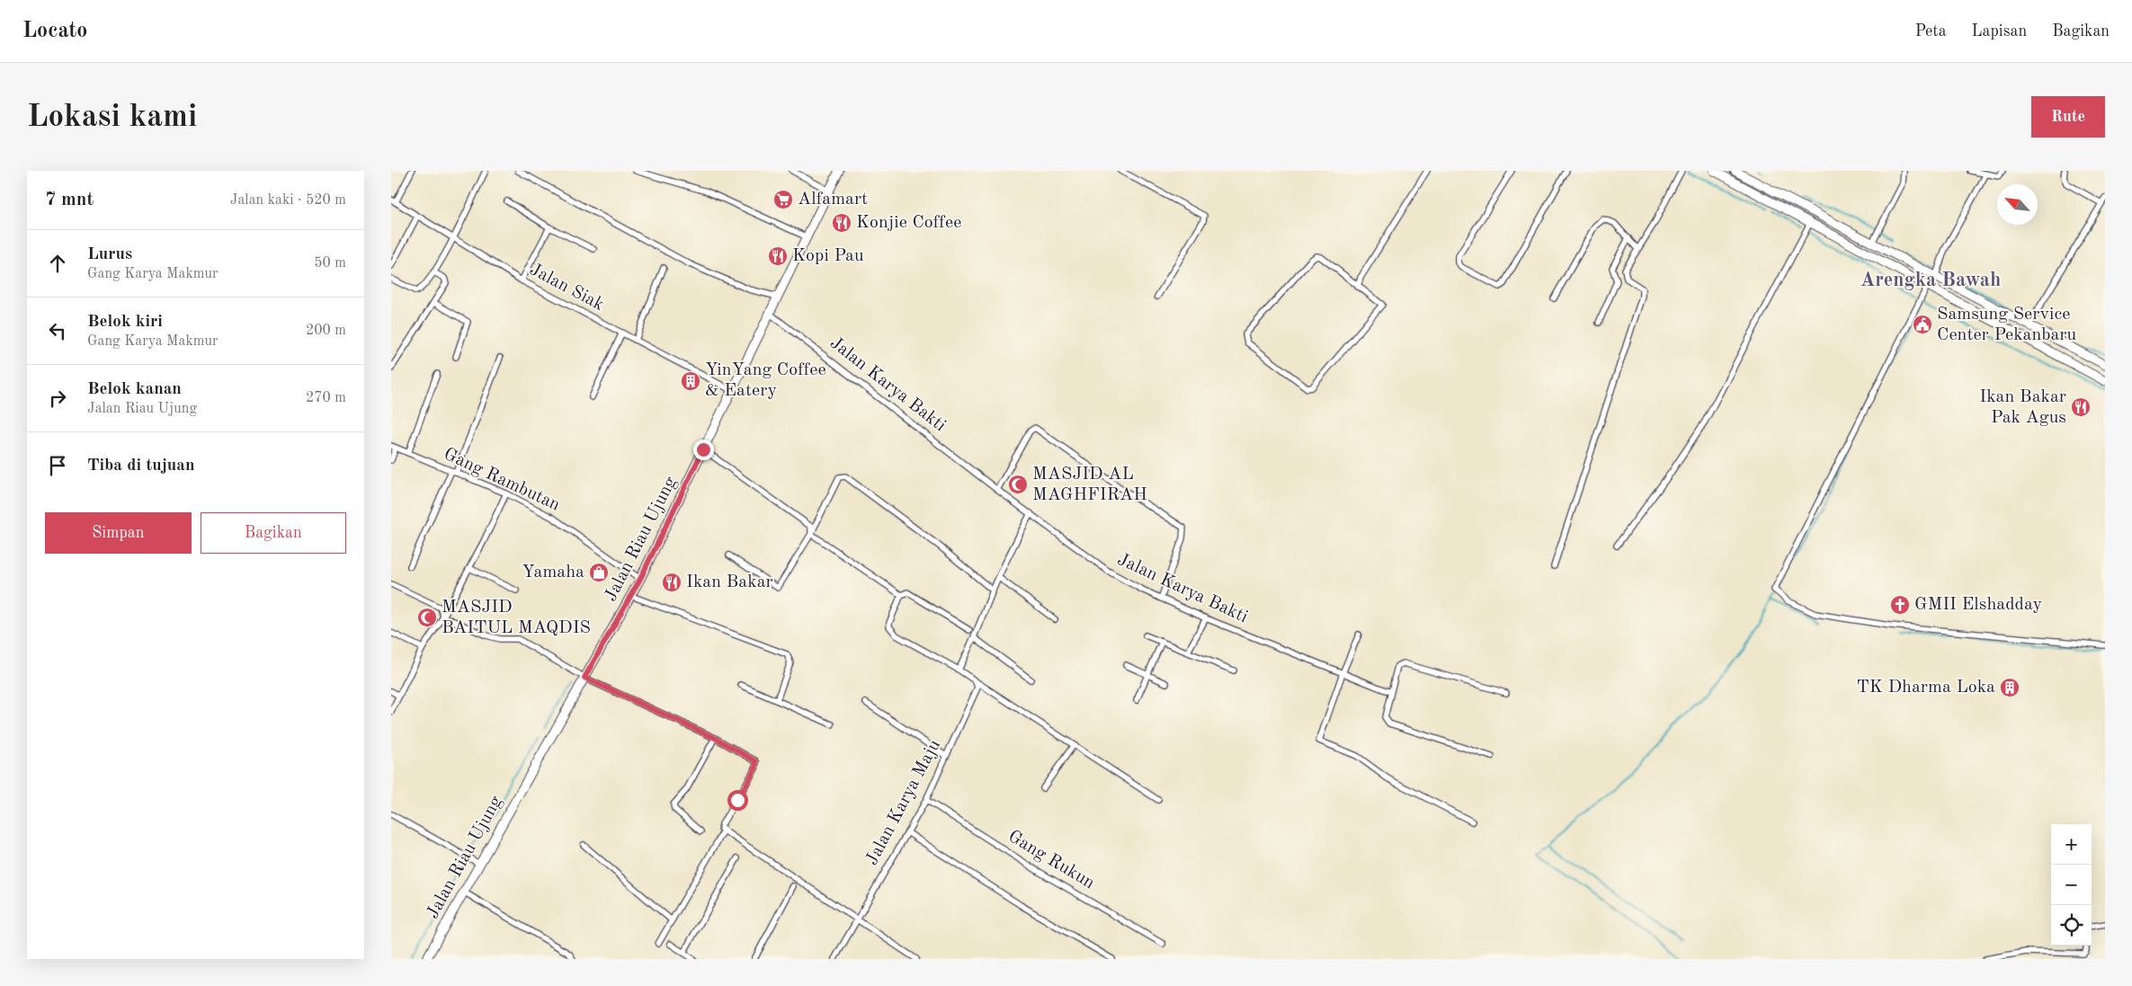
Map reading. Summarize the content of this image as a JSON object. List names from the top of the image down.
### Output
{
  "streets": {
    "main road": ["Jalan Riau Ujung"],
    "street": [
      "Jalan Siak",
      "Jalan Karya Bakti",
      "Gang Rambutan",
      "Jalan Karya Maju",
      "Gang Rukun"
    ]
  },
  "crossings": [
    ["Jalan Siak", "Jalan Riau Ujung"],
    ["Jalan Karya Bakti", "Jalan Riau Ujung"],
    ["Gang Rambutan", "Jalan Riau Ujung"],
    ["Jalan Karya Maju", "Gang Rukun"]
  ],
  "districts": ["Arengka Bawah"],
  "places": {
    "supermarket": ["Alfamart"],
    "restaurant": [
      "Konjie Coffee",
      "Kopi Pau",
      "Ikan Bakar Pak Agus",
      "Ikan Bakar"
    ],
    "public building": ["Samsung Service Center Pekanbaru"],
    "building": ["YinYang Coffee & Eatery", "TK Dharma Loka"],
    "mosque": ["MASJID AL MAGHFIRAH", "MASJID BAITUL MAQDIS"],
    "shop": ["Yamaha"],
    "church": ["GMII Elshadday"]
  },
  "north": "top left",
  "page": {
    "header": "Locato",
    "nav": ["Peta", "Lapisan", "Bagikan"],
    "buttons": [
      "Rute",
      ["Simpan", "Bagikan"]
    ],
    "title": "Lokasi kami",
    "heading": ["7 mnt", "Jalan kaki · 520 m"],
    "list": [
      ["Lurus", "Gang Karya Makmur", "50 m"],
      ["Belok kiri", "Gang Karya Makmur", "200 m"],
      ["Belok kanan", "Jalan Riau Ujung", "270 m"],
      "Tiba di tujuan"
    ],
    "map_buttons": ["+", "−"]
  }
}
